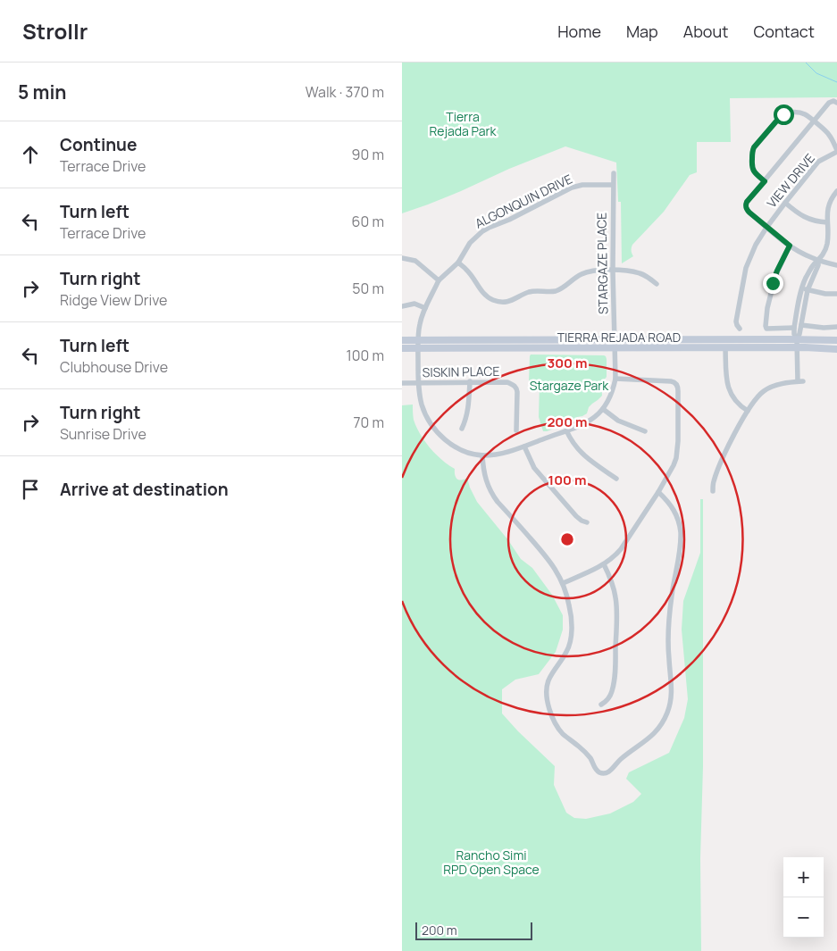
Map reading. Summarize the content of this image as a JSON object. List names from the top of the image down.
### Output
{
  "streets": {
    "main road": ["TIERRA REJADA ROAD"],
    "street": [
      "VIEW DRIVE",
      "ALGONQUIN DRIVE",
      "STARGAZE PLACE",
      "SISKIN PLACE"
    ]
  },
  "crossings": [
    ["ALGONQUIN DRIVE", "STARGAZE PLACE"],
    ["STARGAZE PLACE", "TIERRA REJADA ROAD"],
    ["STARGAZE PLACE", "SISKIN PLACE"]
  ],
  "parks": ["Tierra Rejada Park", "Stargaze Park", "Rancho Simi RPD Open Space"],
  "scale_bar": "200 m",
  "page": {
    "header": "Strollr",
    "nav": [
      "Home",
      "Map",
      "About",
      "Contact"
    ],
    "heading": ["5 min", "Walk · 370 m"],
    "list": [
      ["Continue", "Terrace Drive", "90 m"],
      ["Turn left", "Terrace Drive", "60 m"],
      ["Turn right", "Ridge View Drive", "50 m"],
      ["Turn left", "Clubhouse Drive", "100 m"],
      ["Turn right", "Sunrise Drive", "70 m"],
      "Arrive at destination"
    ],
    "map_buttons": ["+", "−"],
    "scale": "200 m"
  },
  "rings": ["300 m", "200 m", "100 m"]
}
